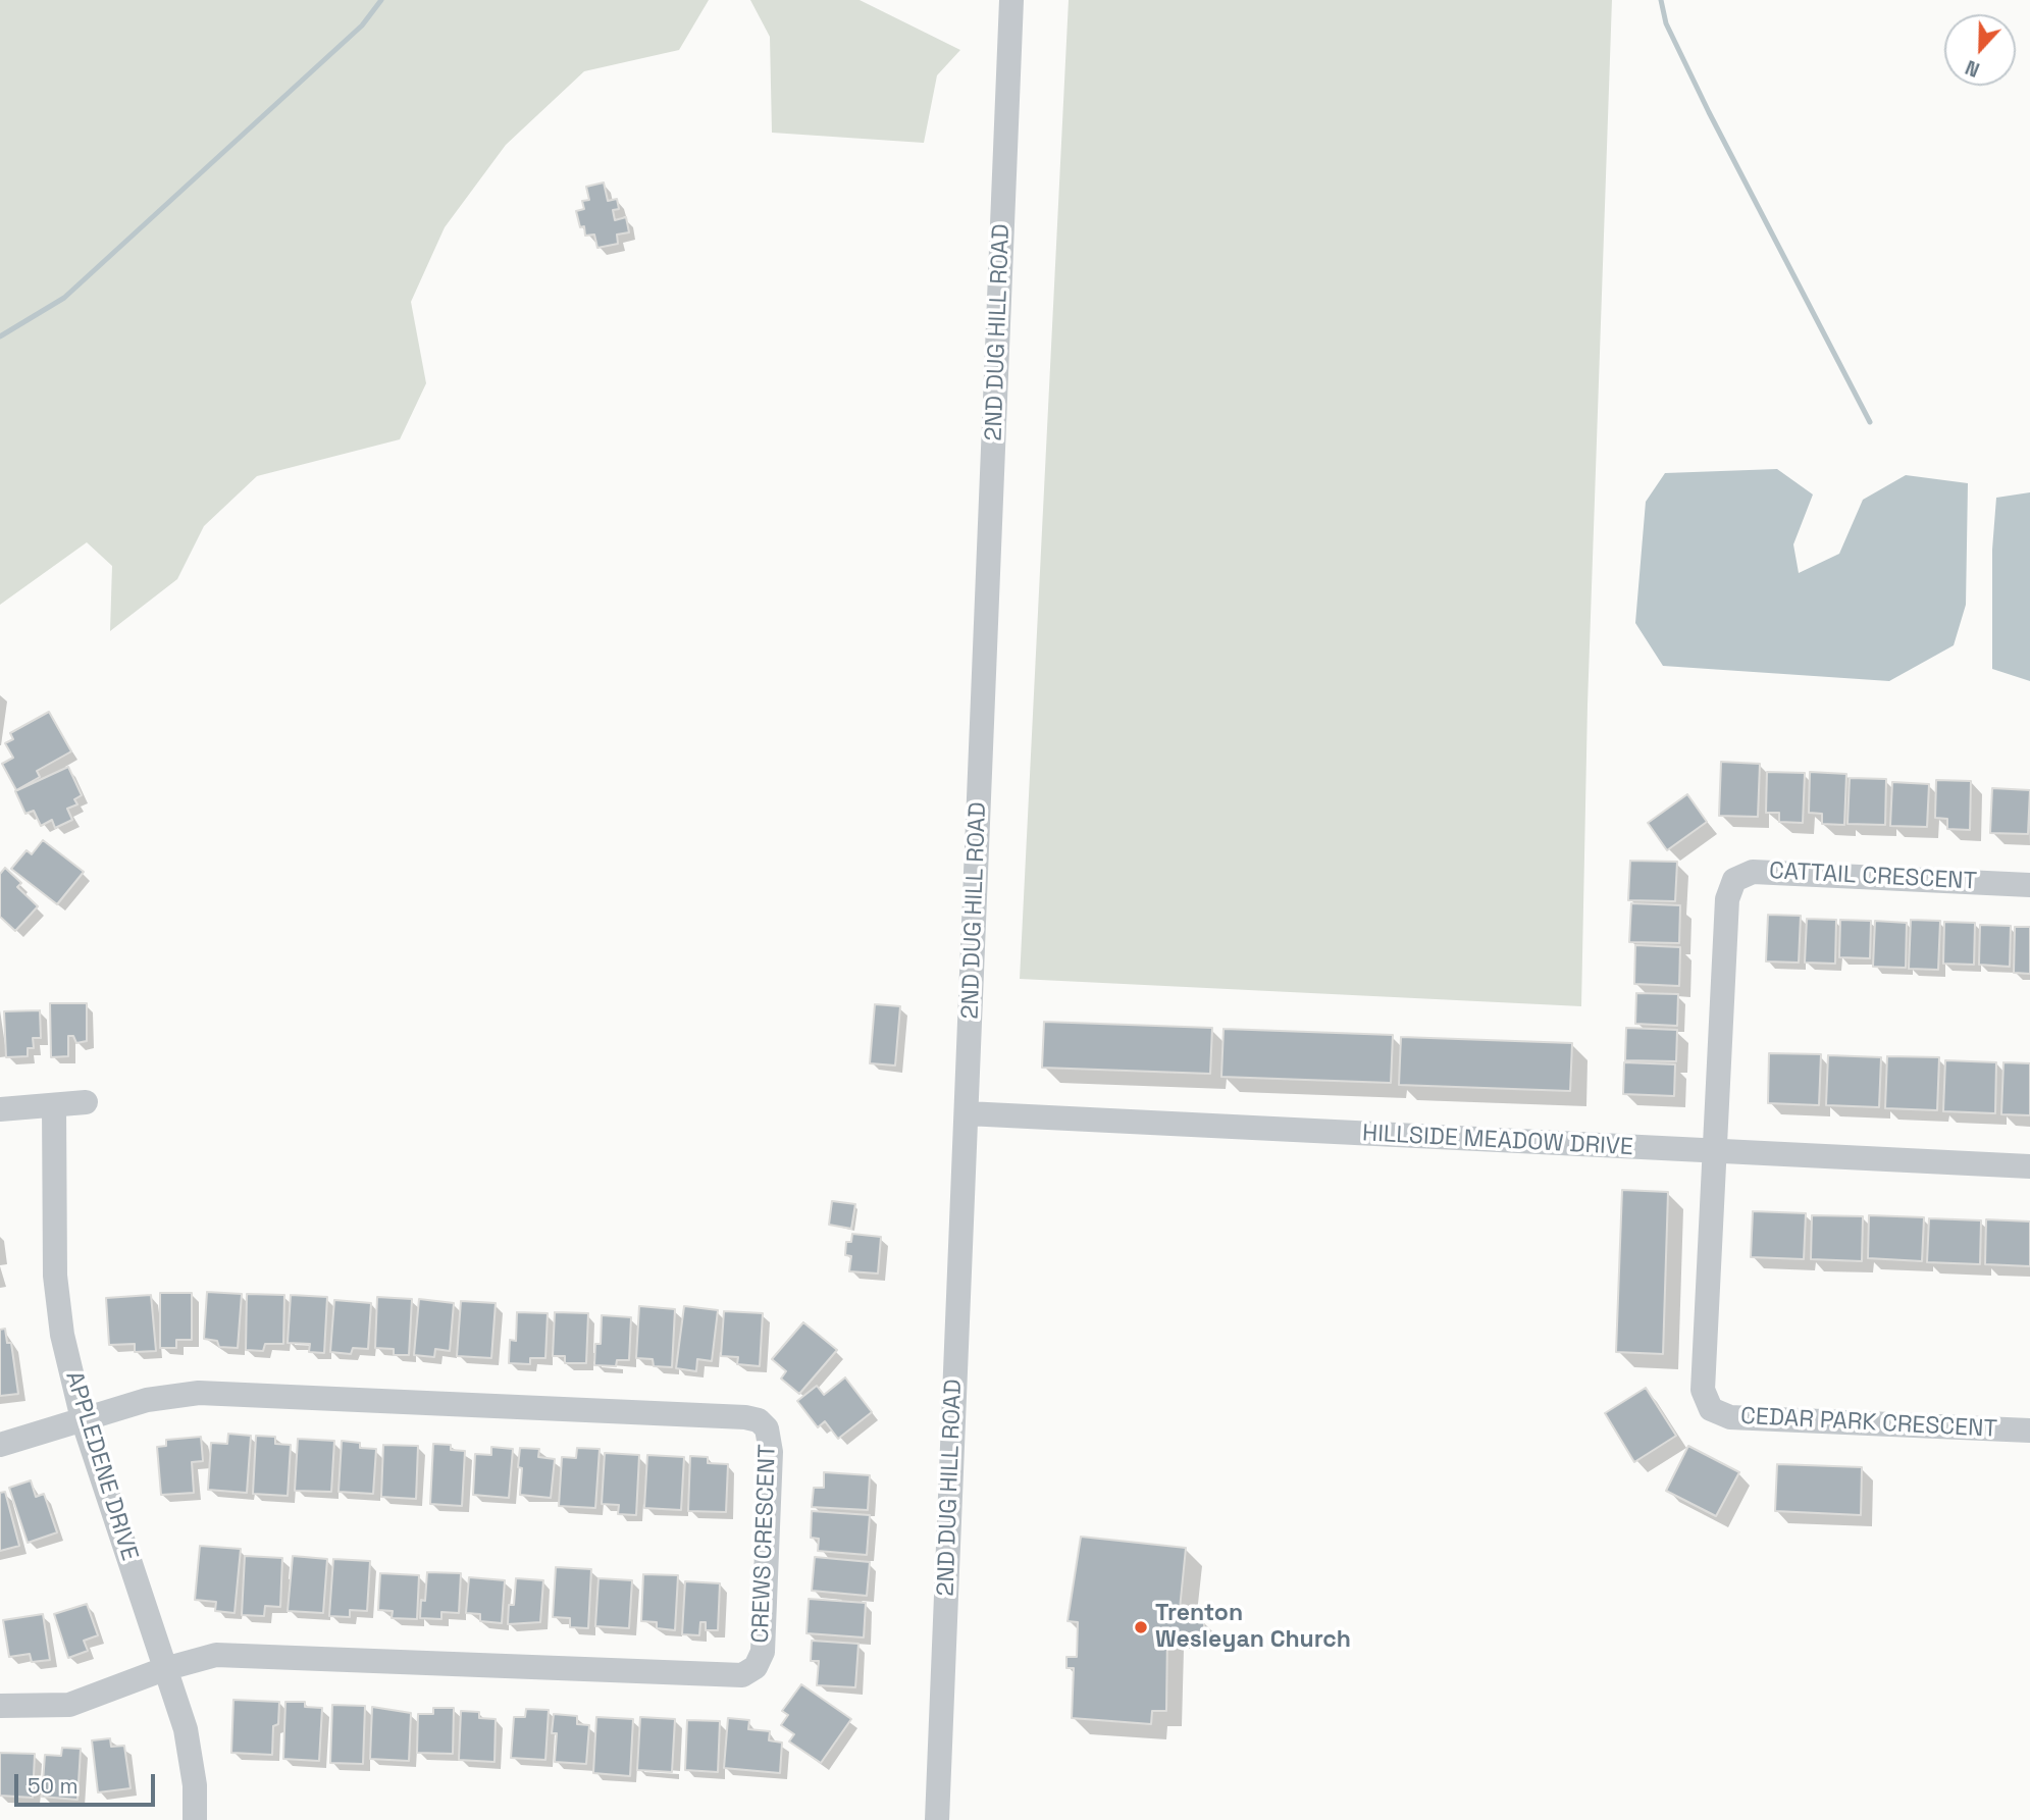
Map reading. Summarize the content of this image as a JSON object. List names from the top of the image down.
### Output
{
  "streets": {
    "street": [
      "2ND DUG HILL ROAD",
      "CATTAIL CRESCENT",
      "HILLSIDE MEADOW DRIVE",
      "CEDAR PARK CRESCENT",
      "APPLEDENE DRIVE",
      "CREWS CRESCENT"
    ]
  },
  "crossings": [
    ["2ND DUG HILL ROAD", "HILLSIDE MEADOW DRIVE"],
    ["CATTAIL CRESCENT", "HILLSIDE MEADOW DRIVE"],
    ["CATTAIL CRESCENT", "CEDAR PARK CRESCENT"],
    ["HILLSIDE MEADOW DRIVE", "CEDAR PARK CRESCENT"],
    ["APPLEDENE DRIVE", "CREWS CRESCENT"]
  ],
  "places": ["Trenton Wesleyan Church"],
  "scale_bar": "50 m",
  "north": "bottom"
}
